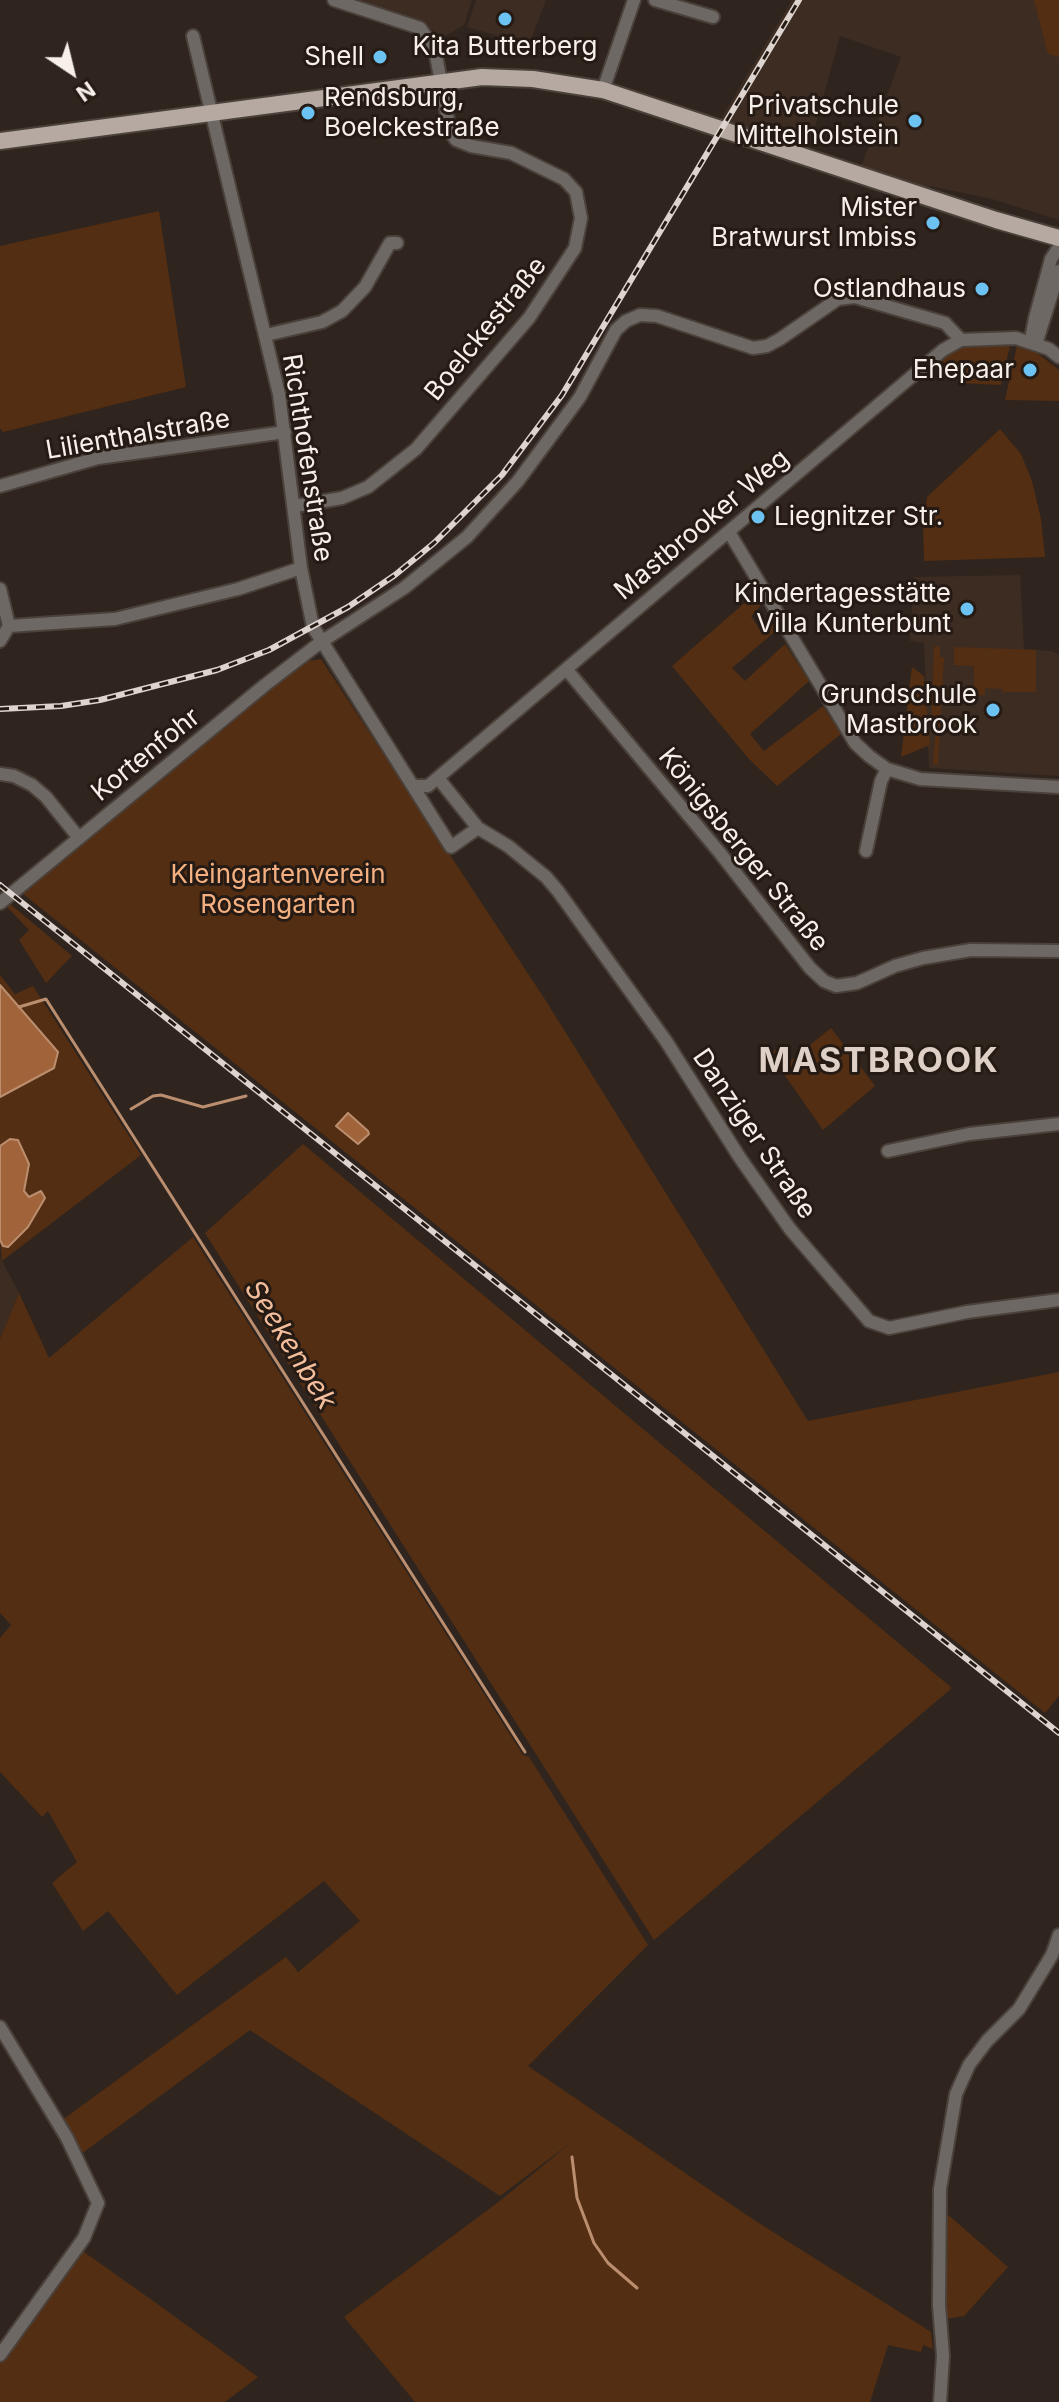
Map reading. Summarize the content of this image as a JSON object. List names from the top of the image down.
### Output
{
  "streets": {
    "street": [
      "Boelckestraße",
      "Lilienthalstraße",
      "Richthofenstraße",
      "Mastbrooker Weg",
      "Kortenfohr",
      "Königsberger Straße",
      "Danziger Straße"
    ]
  },
  "crossings": [
    ["Boelckestraße", "Richthofenstraße"],
    ["Lilienthalstraße", "Richthofenstraße"],
    ["Richthofenstraße", "Mastbrooker Weg"],
    ["Richthofenstraße", "Kortenfohr"],
    ["Mastbrooker Weg", "Kortenfohr"],
    ["Mastbrooker Weg", "Königsberger Straße"],
    ["Mastbrooker Weg", "Danziger Straße"]
  ],
  "districts": ["MASTBROOK"],
  "water": ["Seekenbek"],
  "parks": ["Kleingartenverein Rosengarten"],
  "places": [
    "Kita Butterberg",
    "Shell",
    "Rendsburg, Boelckestraße",
    "Privatschule Mittelholstein",
    "Mister Bratwurst Imbiss",
    "Ostlandhaus",
    "Ehepaar",
    "Liegnitzer Str.",
    "Kindertagesstätte Villa Kunterbunt",
    "Grundschule Mastbrook"
  ],
  "north": "bottom right"
}
